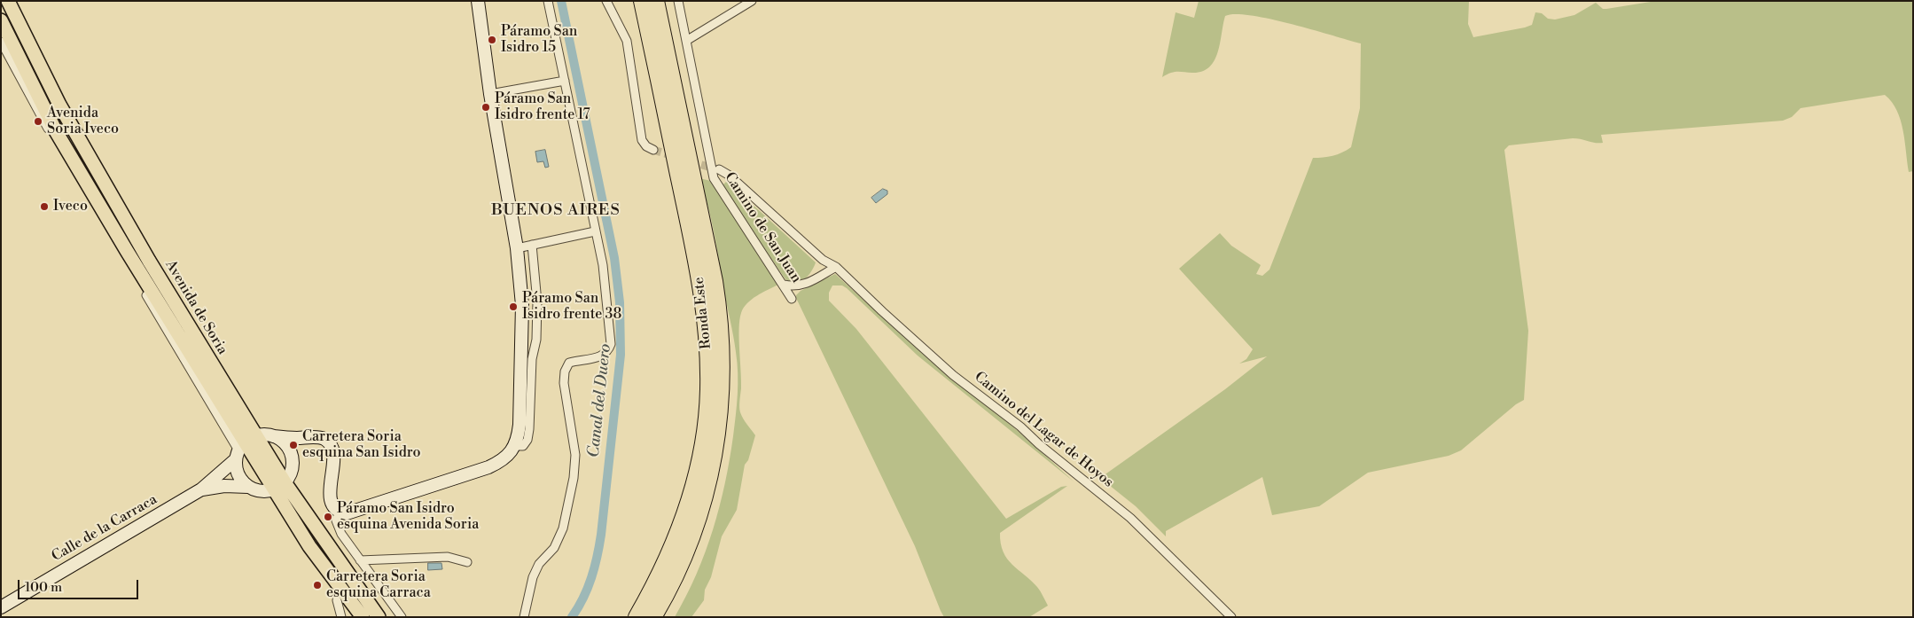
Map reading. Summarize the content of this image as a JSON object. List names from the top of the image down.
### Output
{
  "streets": {
    "highway": ["Ronda Este"],
    "main road": ["Avenida de Soria"],
    "street": ["Camino de San Juan", "Camino del Lagar de Hoyos", "Calle de la Carraca"]
  },
  "crossings": [
    ["Avenida de Soria", "Calle de la Carraca"]
  ],
  "districts": ["BUENOS AIRES"],
  "water": ["Canal del Duero"],
  "places": [
    "Páramo San Isidro 15",
    "Páramo San Isidro frente 17",
    "Avenida Soria Iveco",
    "Iveco",
    "Páramo San Isidro frente 38",
    "Carretera Soria esquina San Isidro",
    "Páramo San Isidro esquina Avenida Soria",
    "Carretera Soria esquina Carraca"
  ],
  "scale_bar": "100 m"
}
